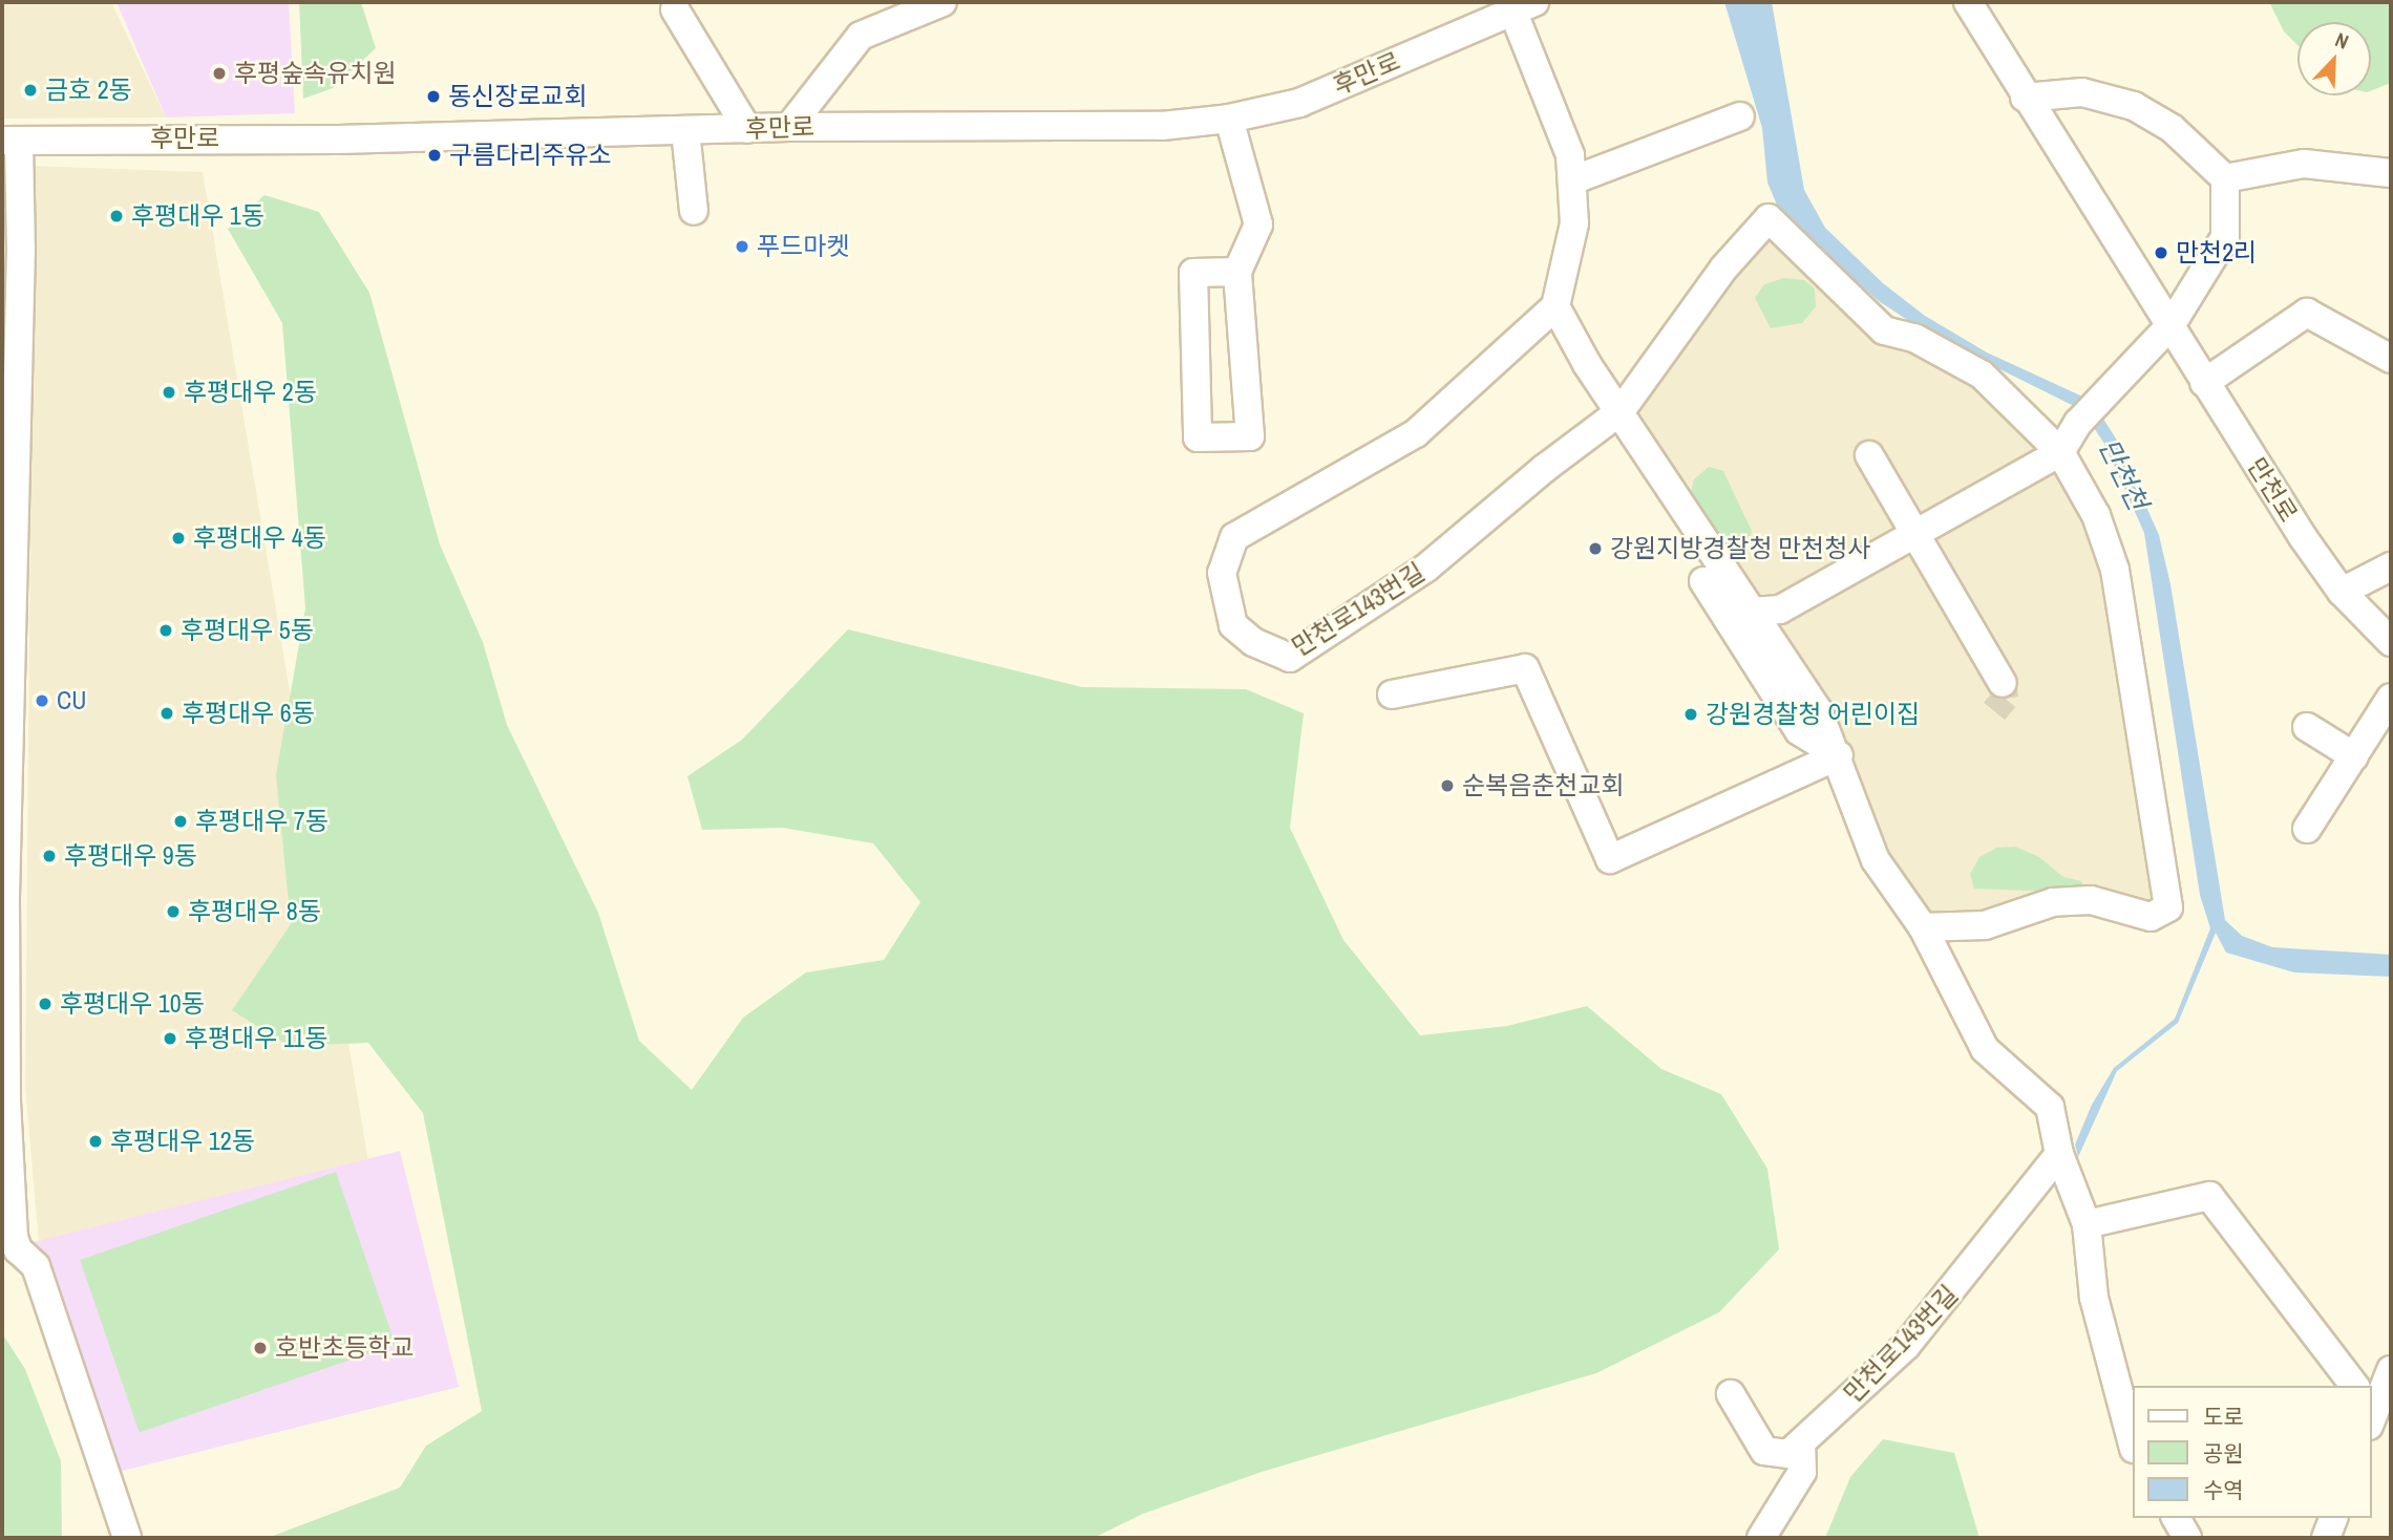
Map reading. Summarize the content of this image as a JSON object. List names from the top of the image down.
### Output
{
  "streets": {
    "street": ["후만로", "만천로", "만천로143번길"]
  },
  "water": ["만천천"],
  "places": [
    "후평숲속유치원",
    "금호 2동",
    "동신장로교회",
    "구름다리주유소",
    "후평대우 1동",
    "푸드마켓",
    "만천2리",
    "후평대우 2동",
    "후평대우 4동",
    "강원지방경찰청 만천청사",
    "후평대우 5동",
    "CU",
    "후평대우 6동",
    "강원경찰청 어린이집",
    "순복음춘천교회",
    "후평대우 7동",
    "후평대우 9동",
    "후평대우 8동",
    "후평대우 10동",
    "후평대우 11동",
    "후평대우 12동",
    "호반초등학교"
  ],
  "legend": ["도로", "공원", "수역"],
  "north": "top right"
}
